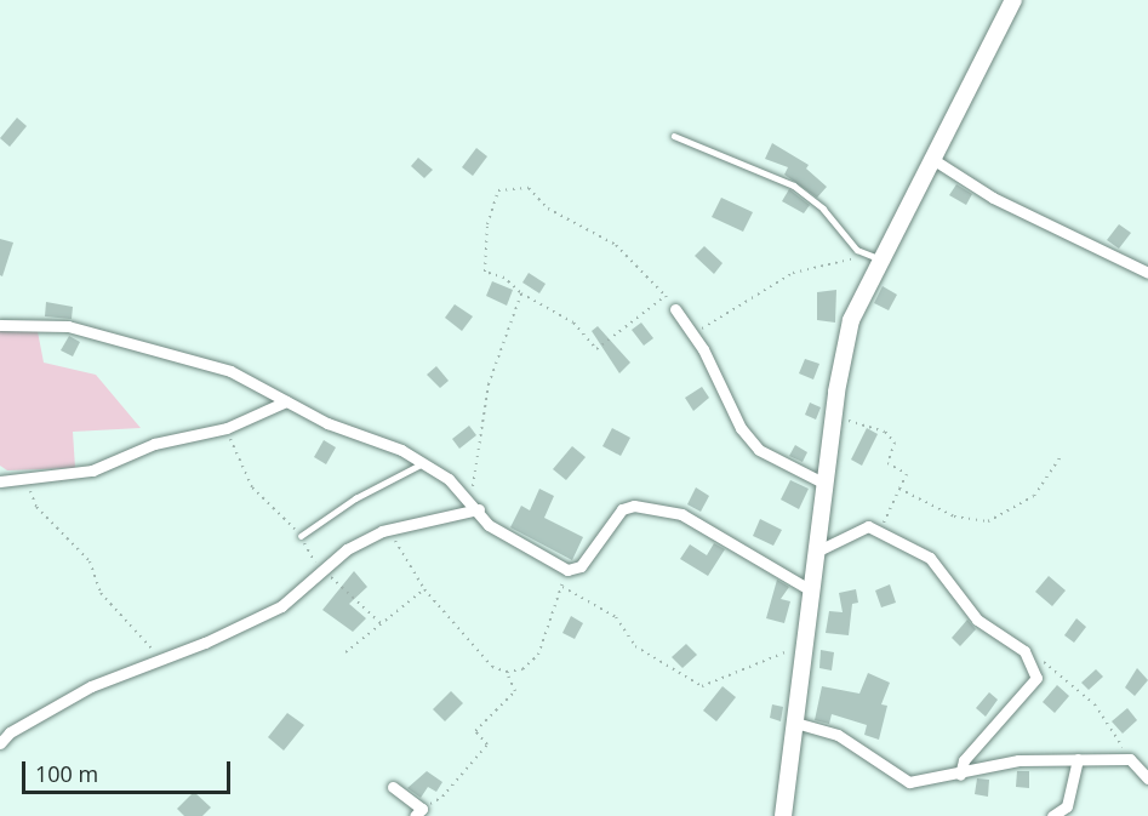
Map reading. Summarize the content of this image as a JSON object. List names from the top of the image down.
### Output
{
  "scale_bar": "100 m"
}
